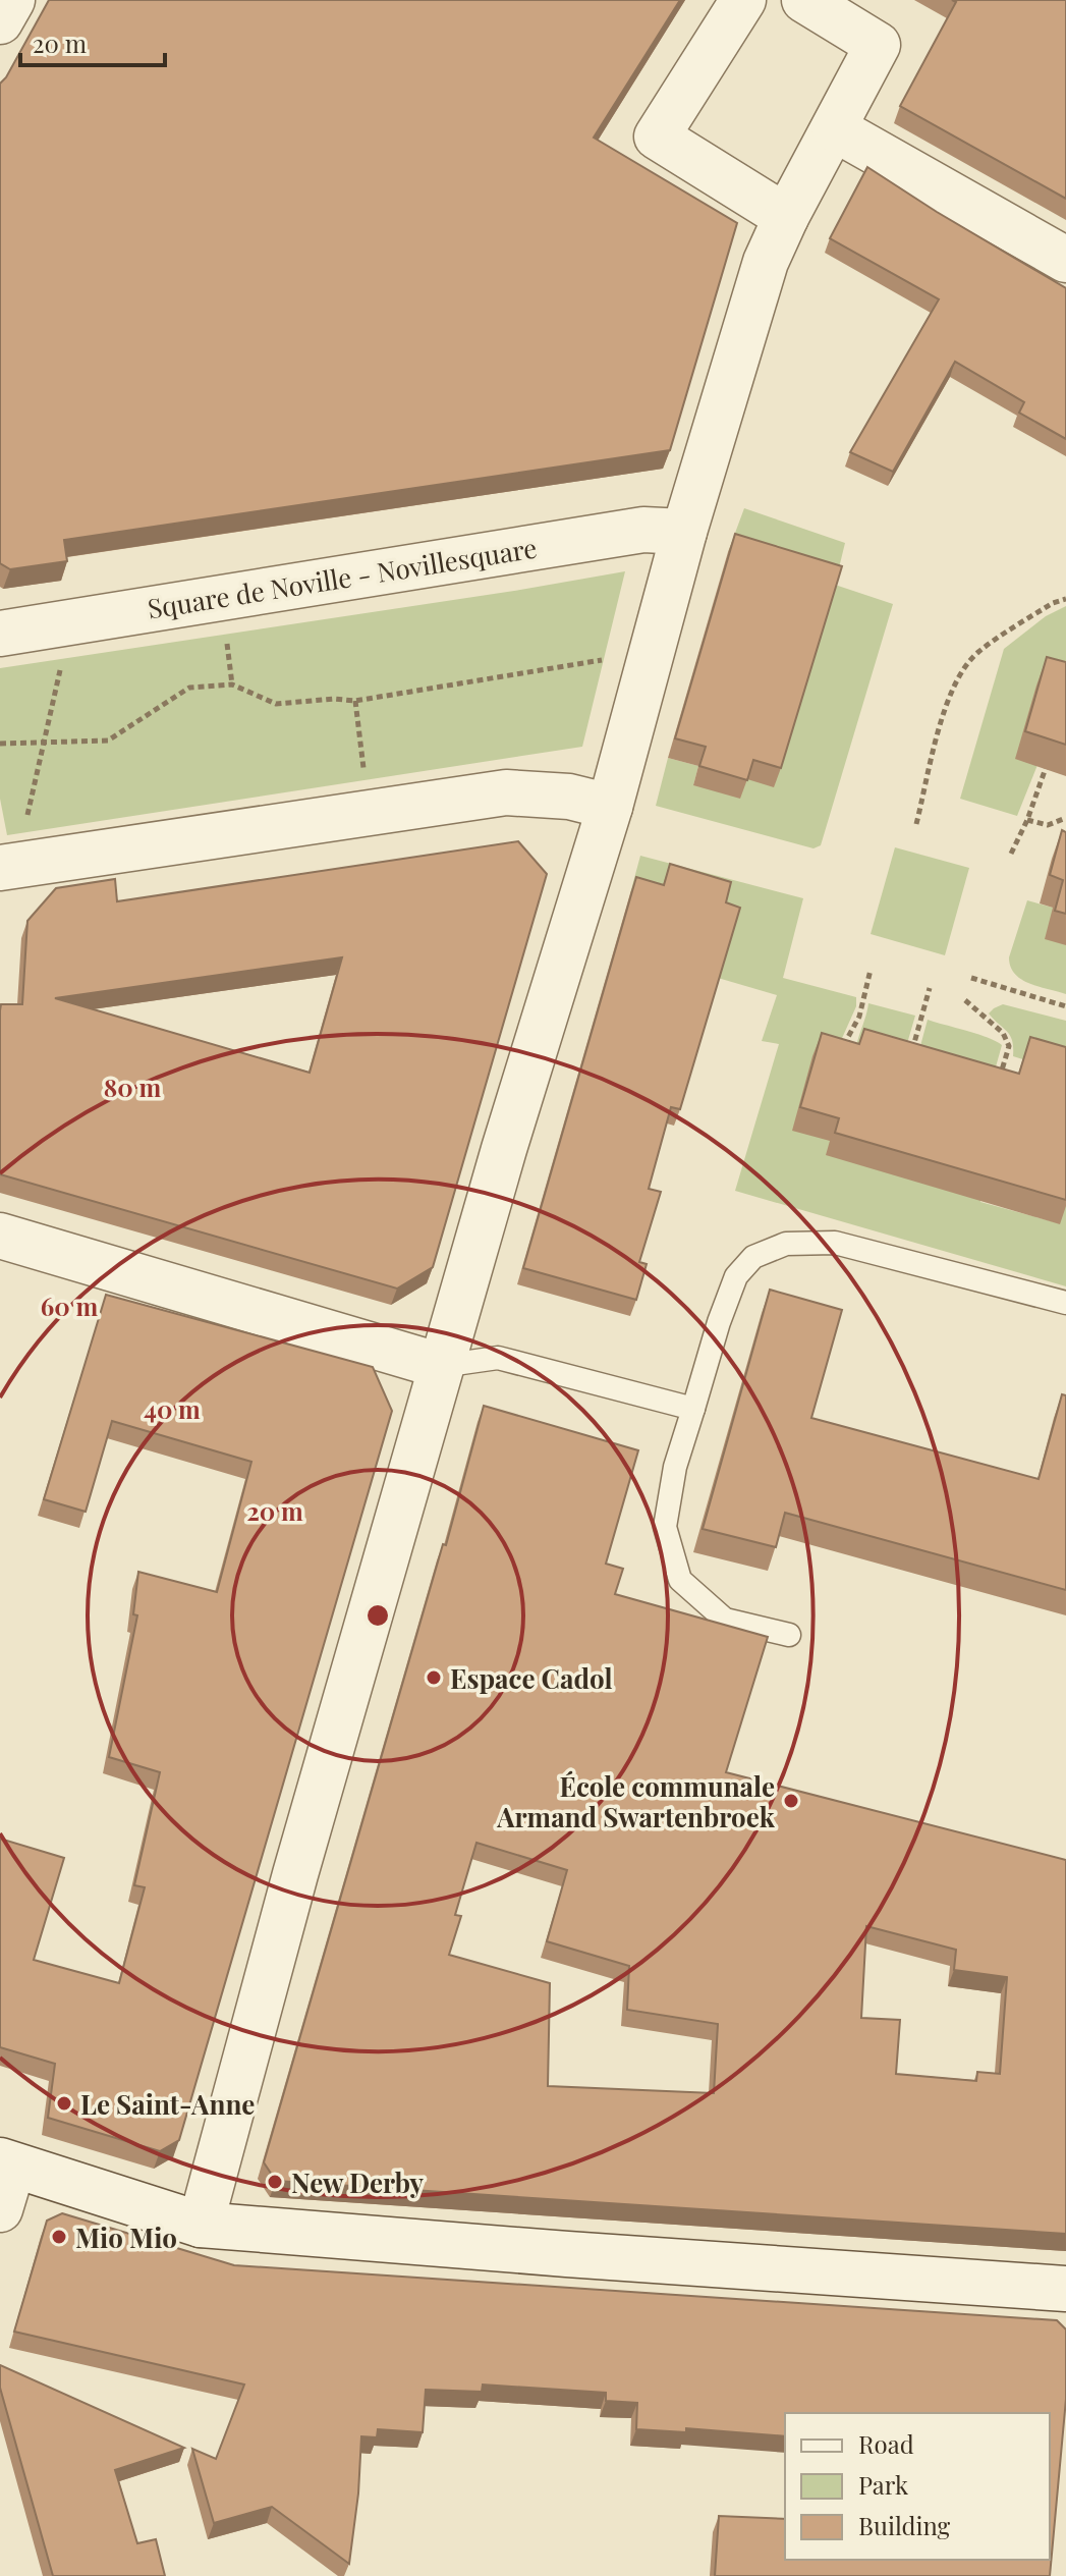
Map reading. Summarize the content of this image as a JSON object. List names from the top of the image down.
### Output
{
  "streets": {
    "street": ["Square de Noville - Novillesquare"]
  },
  "places": [
    "Espace Cadol",
    "École communale Armand Swartenbroek",
    "Le Saint-Anne",
    "New Derby",
    "Mio Mio"
  ],
  "legend": ["Road", "Park", "Building"],
  "scale_bar": "20 m",
  "rings": [
    "80 m",
    "60 m",
    "40 m",
    "20 m"
  ]
}
